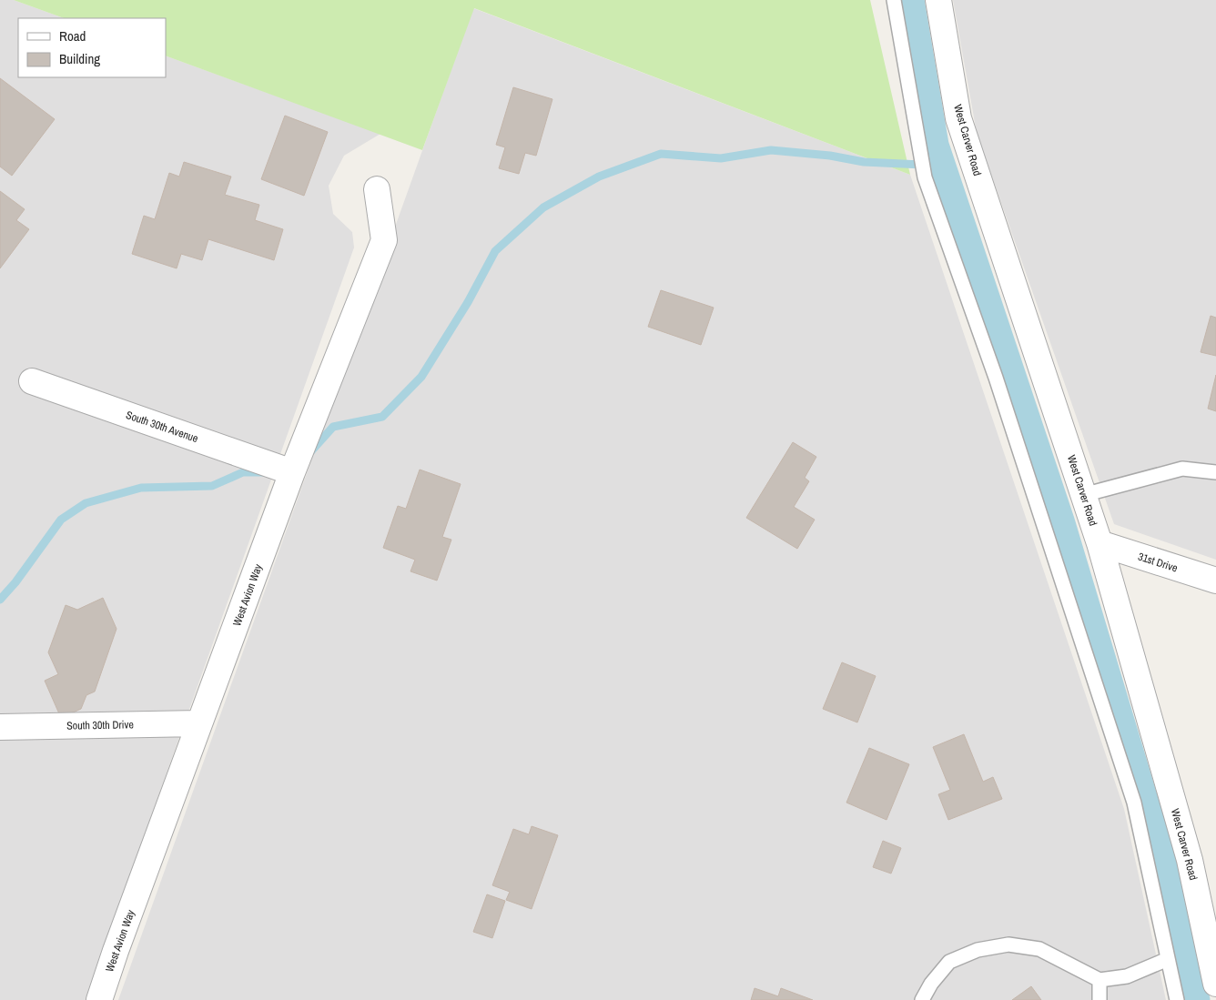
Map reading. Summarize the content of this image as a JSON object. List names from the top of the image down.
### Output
{
  "streets": {
    "street": [
      "West Carver Road",
      "South 30th Avenue",
      "31st Drive",
      "West Avion Way",
      "South 30th Drive"
    ]
  },
  "crossings": [
    ["West Carver Road", "31st Drive"],
    ["South 30th Avenue", "West Avion Way"],
    ["West Avion Way", "South 30th Drive"]
  ],
  "legend": ["Road", "Building"]
}
